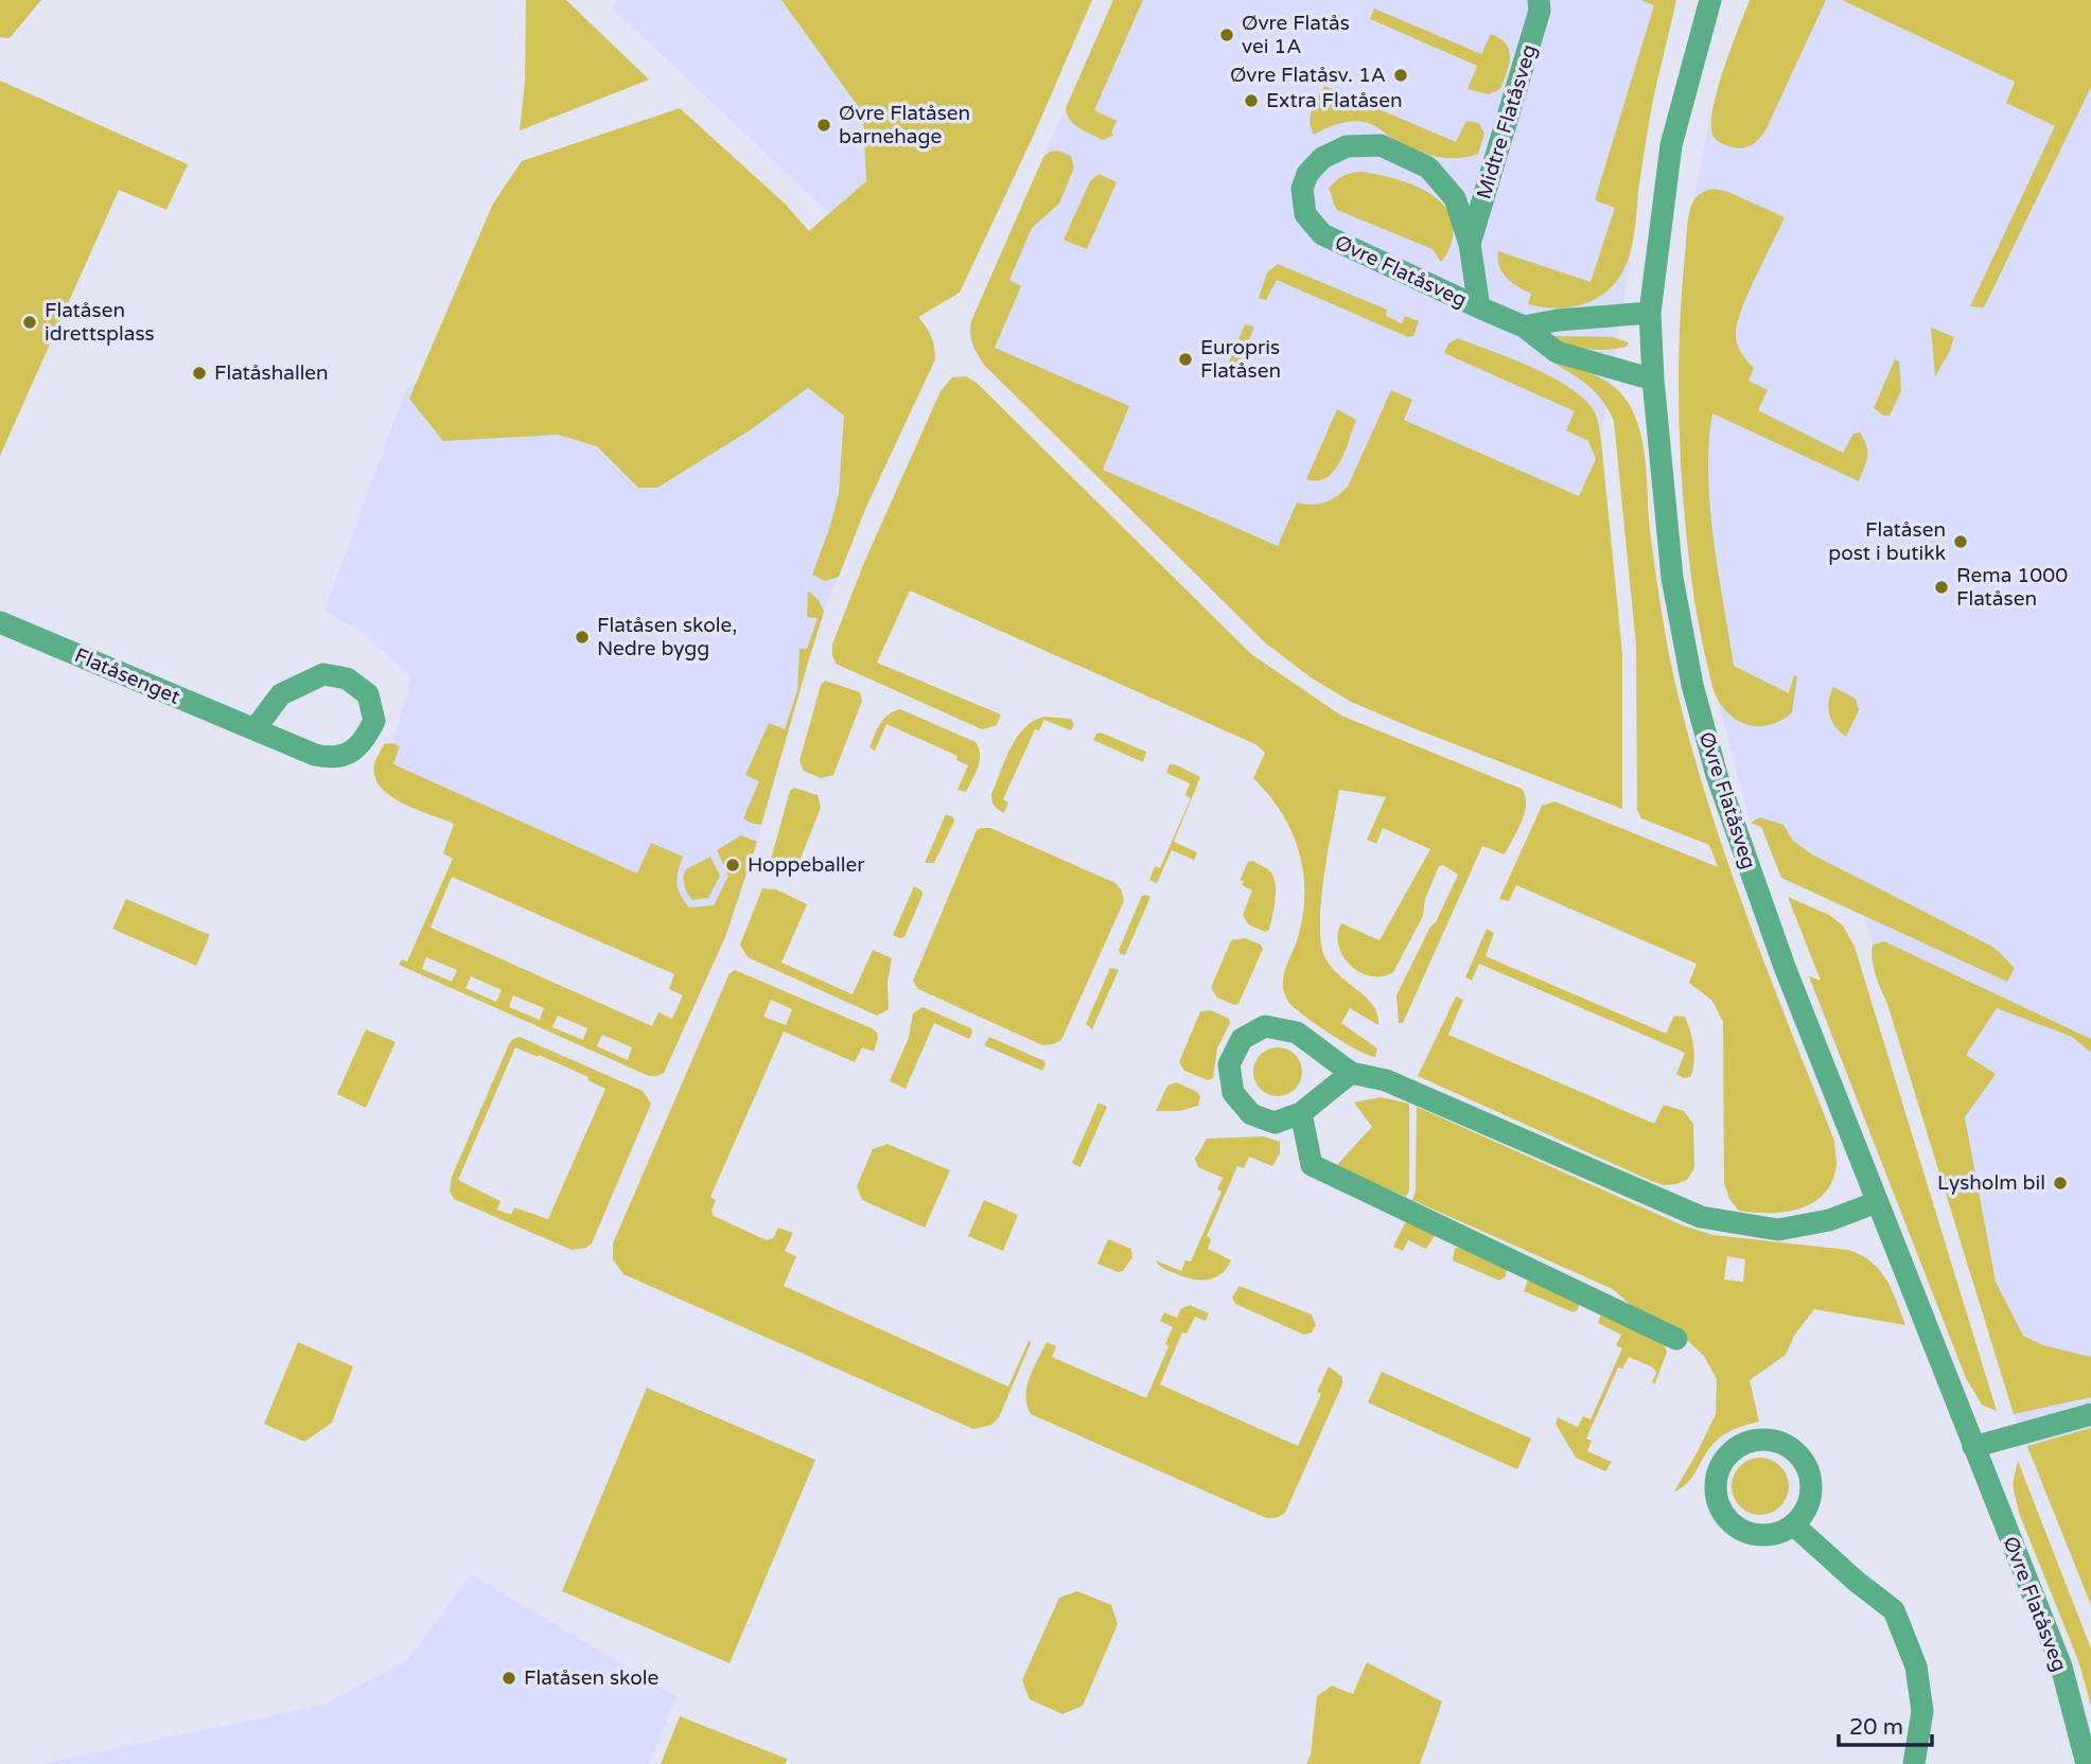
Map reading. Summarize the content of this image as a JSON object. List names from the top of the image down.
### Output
{
  "streets": {
    "street": ["Midtre Flatåsveg", "Øvre Flatåsveg", "Flatåsenget"]
  },
  "crossings": [
    ["Midtre Flatåsveg", "Øvre Flatåsveg"]
  ],
  "places": [
    "Øvre Flatås vei 1A",
    "Øvre Flatåsv. 1A",
    "Extra Flatåsen",
    "Øvre Flatåsen barnehage",
    "Flatåsen idrettsplass",
    "Europris Flatåsen",
    "Flatåshallen",
    "Flatåsen post i butikk",
    "Rema 1000 Flatåsen",
    "Flatåsen skole, Nedre bygg",
    "Hoppeballer",
    "Lysholm bil",
    "Flatåsen skole"
  ],
  "scale_bar": "20 m"
}
